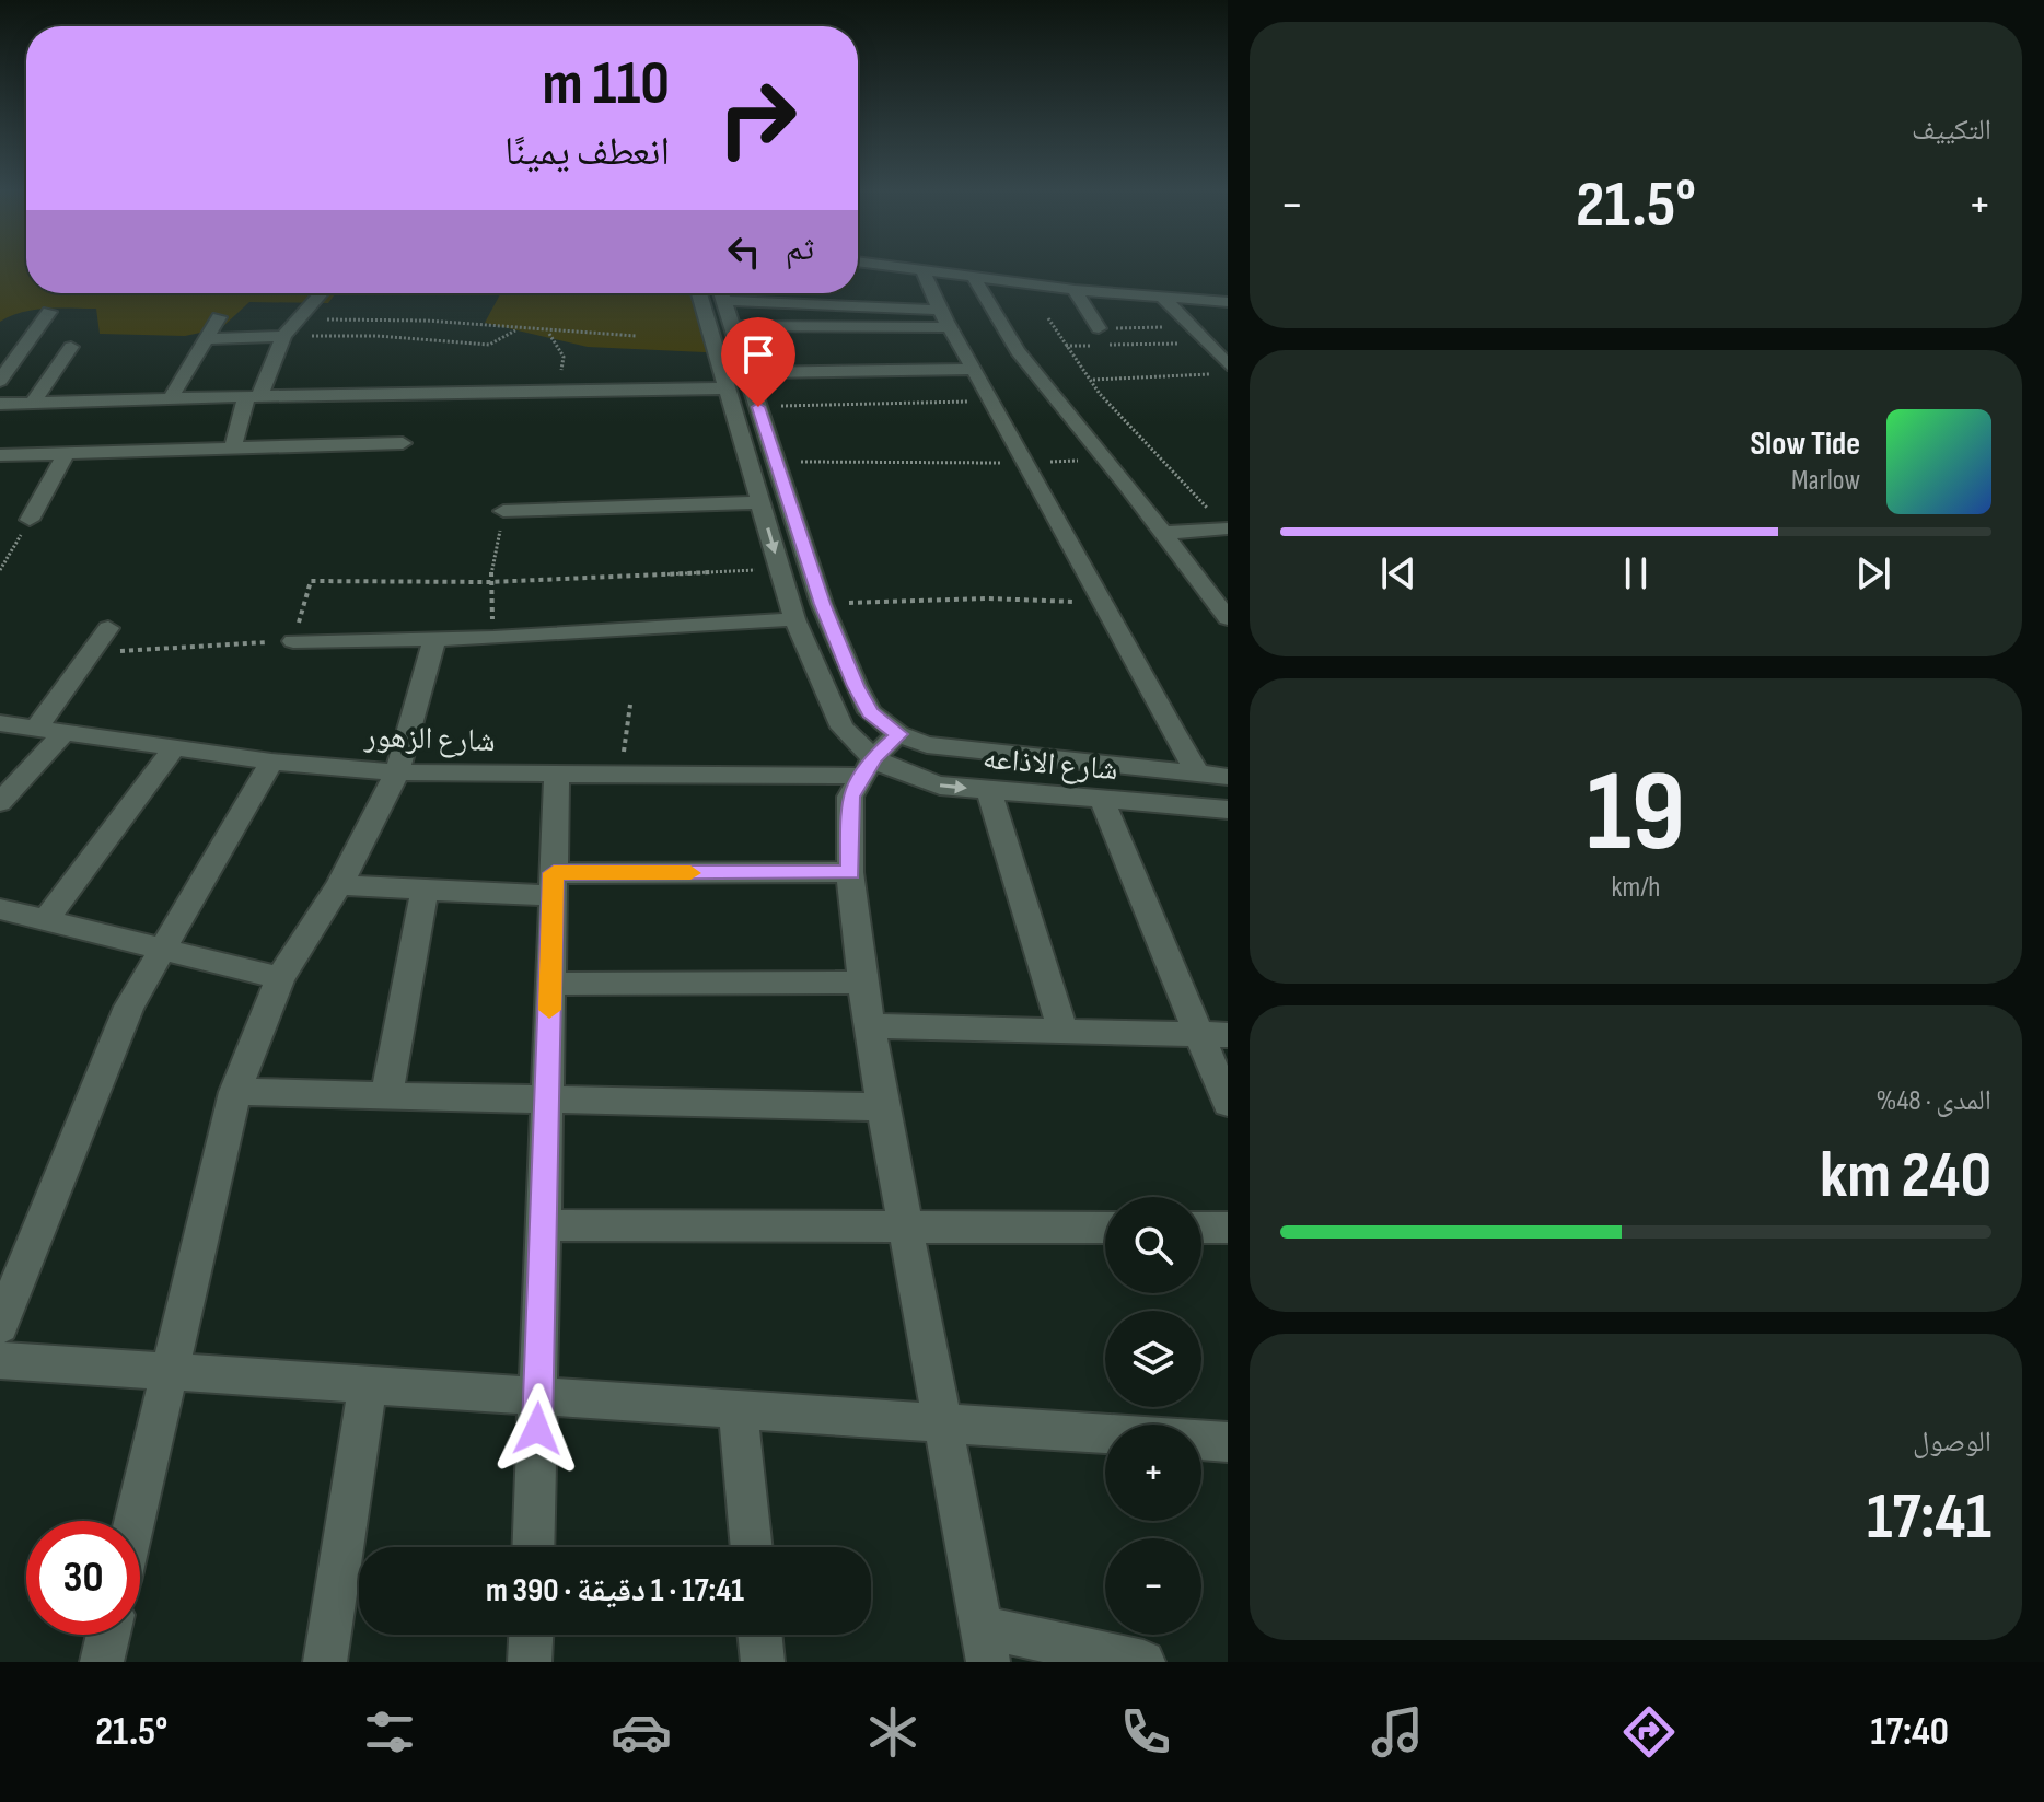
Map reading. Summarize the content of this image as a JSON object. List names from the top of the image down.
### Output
{
  "streets": {
    "street": ["شارع الزهور", "شارع الاذاعه"]
  },
  "crossings": [
    ["شارع الزهور", "شارع الاذاعه"]
  ],
  "page": {
    "tile": [
      "التكييف",
      ["19", "km/h"],
      ["المدى · 48%", "240 km"],
      ["الوصول", "17:41"]
    ],
    "turn": ["110 m", "انعطف يمينًا"],
    "heat": ["−", "21.5°", "+"],
    "then": "ثم",
    "song": ["Slow Tide", "Marlow"],
    "map_buttons": ["+", "−"],
    "limit": "30",
    "trip": "17:41 · 1 دقيقة · 390 m",
    "tabs": ["17:40", "21.5°"]
  }
}
